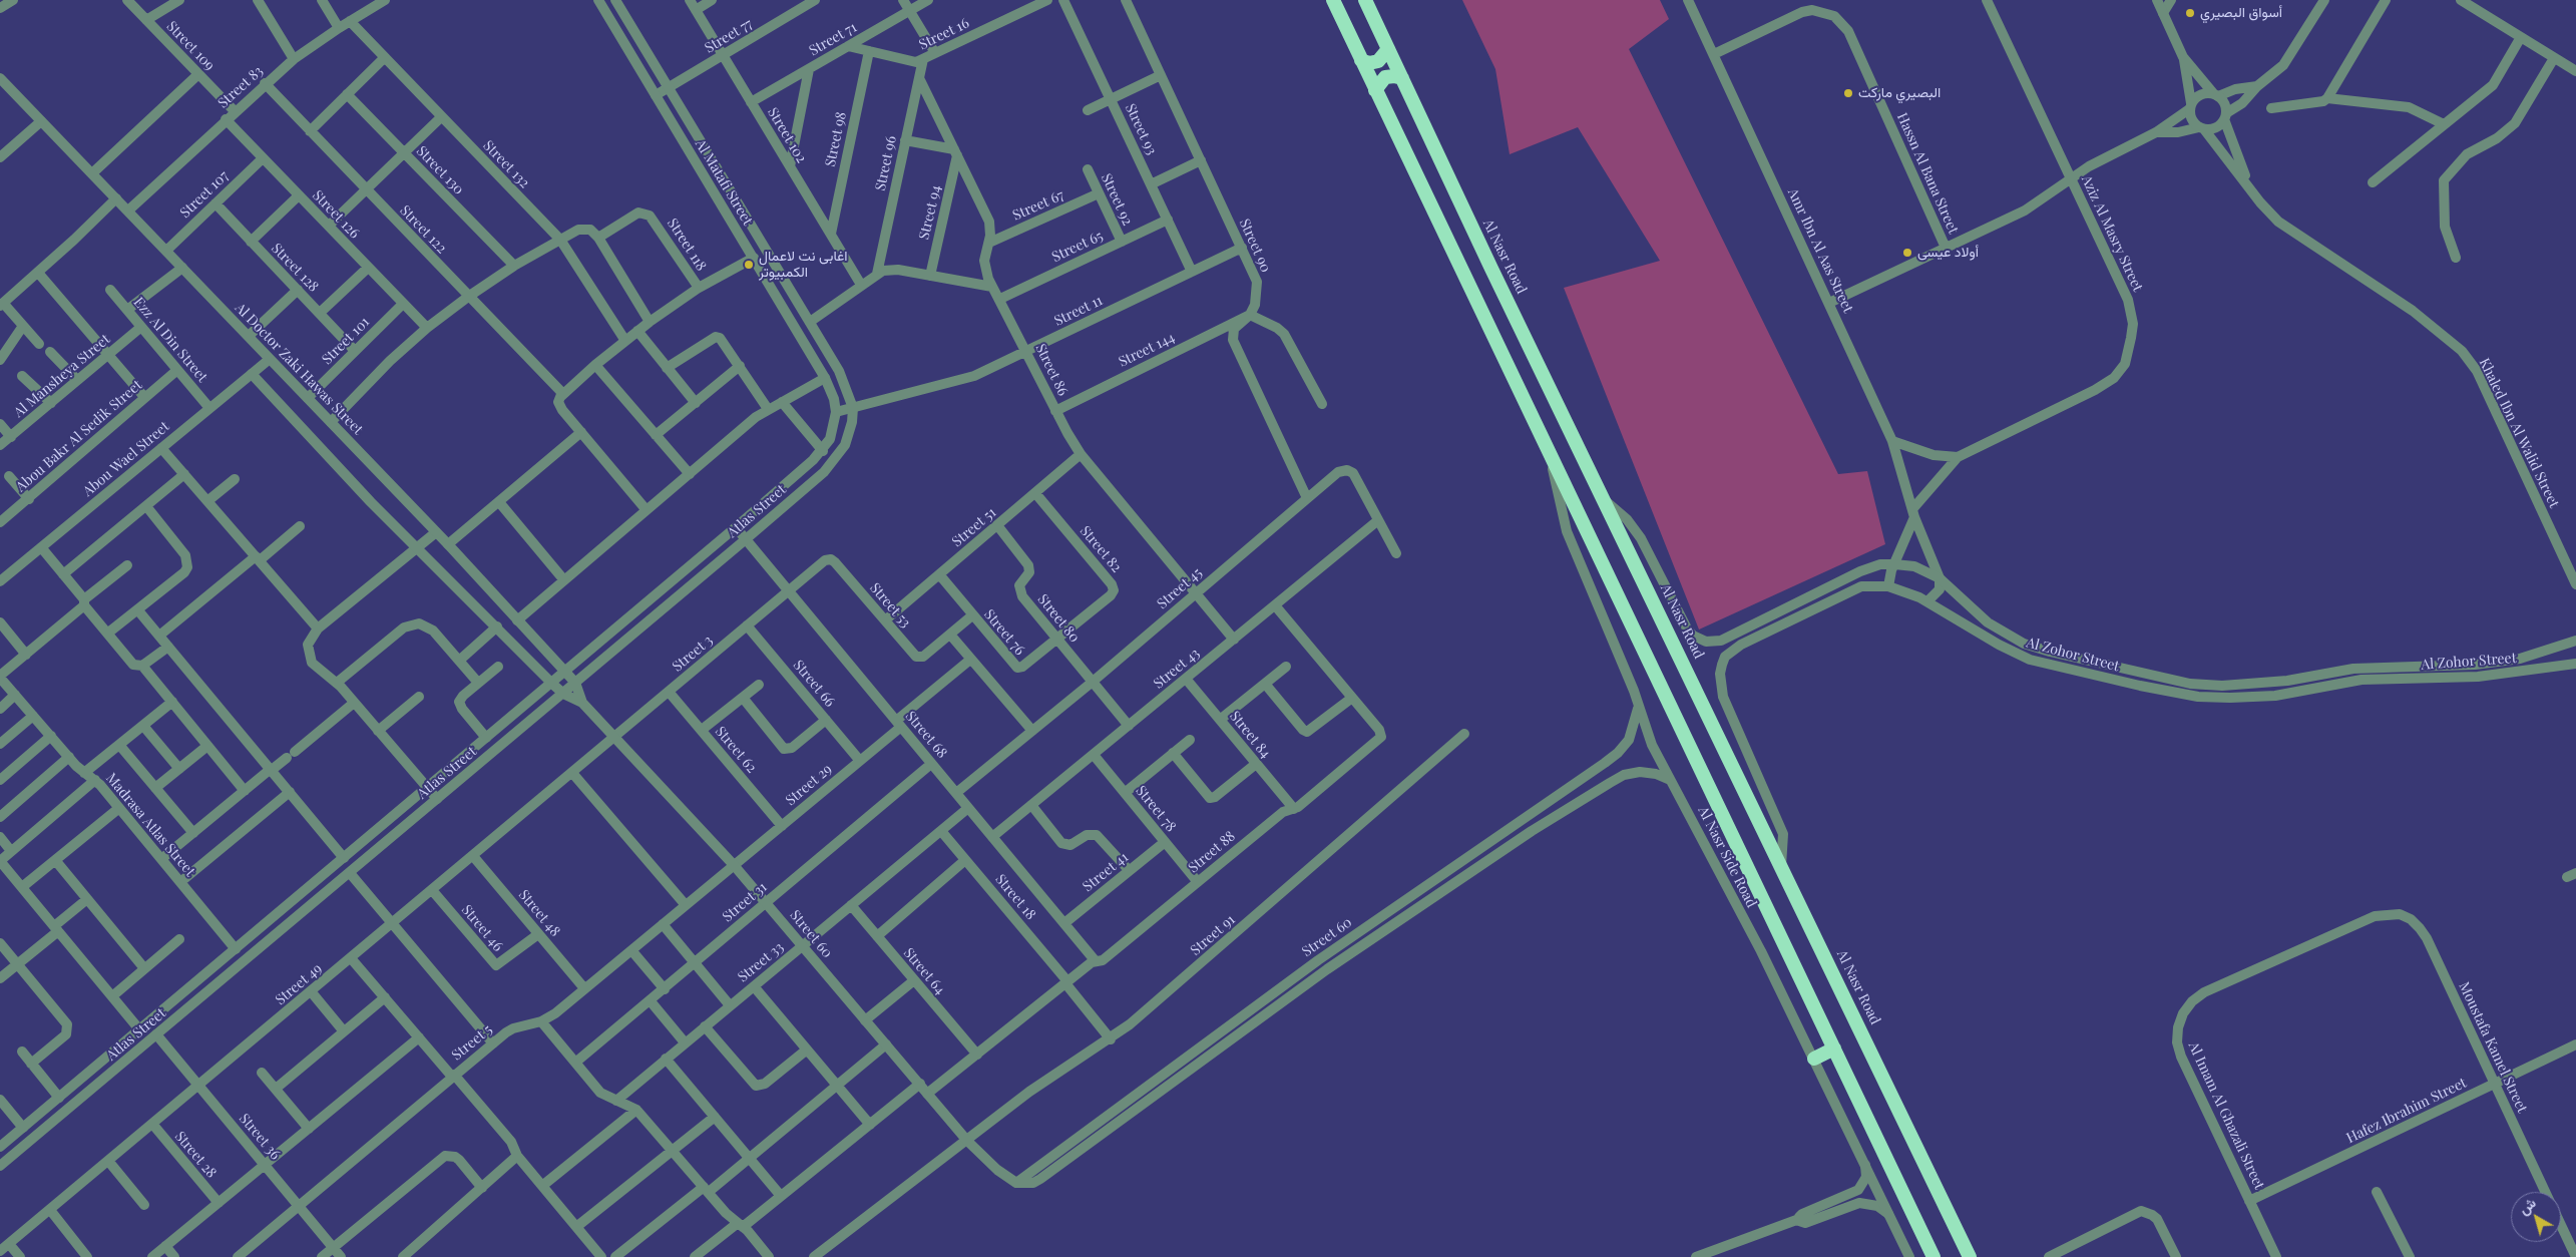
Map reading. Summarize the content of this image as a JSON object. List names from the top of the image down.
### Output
{
  "streets": {
    "highway": ["Al Nasr Road"],
    "street": [
      "Street 16",
      "Street 77",
      "Street 71",
      "Street 109",
      "Street 83",
      "Street 93",
      "Street 102",
      "Street 98",
      "Street 96",
      "Street 132",
      "Street 130",
      "Hassn Al Bana Street",
      "Al Matafi Street",
      "Street 107",
      "Street 92",
      "Street 67",
      "Street 94",
      "Street 126",
      "Street 122",
      "Aziz Al Masry Street",
      "Street 118",
      "Street 90",
      "Street 65",
      "Amr Ibn Al Aas Street",
      "Street 128",
      "Street 11",
      "Ezz Al Din Street",
      "Street 101",
      "Street 144",
      "Al Doctor Zaki Hawas Street",
      "Street 86",
      "Al Mansheya Street",
      "Khaled Ibn Al Walid Street",
      "Abou Bakr Al Sedik Street",
      "Abou Wael Street",
      "Atlas Street",
      "Street 51",
      "Street 82",
      "Street 45",
      "Street 53",
      "Street 80",
      "Street 76",
      "Street 3",
      "Al Zohor Street",
      "Street 43",
      "Street 66",
      "Street 68",
      "Street 84",
      "Street 62",
      "Street 29",
      "Street 78",
      "Madrasa Atlas Street",
      "Street 88",
      "Al Nasr Side Road",
      "Street 41",
      "Street 18",
      "Street 31",
      "Street 48",
      "Street 46",
      "Street 60",
      "Street 91",
      "Street 33",
      "Street 64",
      "Street 49",
      "Street 5",
      "Moustafa Kamel Street",
      "Hafez Ibrahim Street",
      "Al Imam Al Ghazali Street",
      "Street 36",
      "Street 28"
    ]
  },
  "crossings": [
    ["Street 16", "Street 71"],
    ["Street 16", "Street 98"],
    ["Street 16", "Street 96"],
    ["Street 77", "Street 102"],
    ["Street 77", "Al Matafi Street"],
    ["Street 71", "Street 102"],
    ["Street 109", "Street 83"],
    ["Street 83", "Street 132"],
    ["Street 83", "Street 126"],
    ["Street 83", "Street 122"],
    ["Street 83", "Al Doctor Zaki Hawas Street"],
    ["Street 93", "Street 65"],
    ["Street 93", "Street 11"],
    ["Street 102", "Street 98"],
    ["Street 96", "Street 86"],
    ["Hassn Al Bana Street", "Amr Ibn Al Aas Street"],
    ["Al Matafi Street", "Atlas Street"],
    ["Street 107", "Street 126"],
    ["Street 107", "Street 128"],
    ["Street 107", "Al Doctor Zaki Hawas Street"],
    ["Street 92", "Street 67"],
    ["Street 92", "Street 65"],
    ["Street 67", "Street 86"],
    ["Street 94", "Street 86"],
    ["Street 126", "Street 101"],
    ["Aziz Al Masry Street", "Amr Ibn Al Aas Street"],
    ["Street 90", "Street 11"],
    ["Street 90", "Street 144"],
    ["Street 90", "Street 45"],
    ["Street 65", "Street 86"],
    ["Amr Ibn Al Aas Street", "Al Zohor Street"],
    ["Al Nasr Road", "Al Zohor Street"],
    ["Street 128", "Street 101"],
    ["Street 11", "Street 86"],
    ["Street 11", "Atlas Street"],
    ["Ezz Al Din Street", "Al Mansheya Street"],
    ["Ezz Al Din Street", "Abou Bakr Al Sedik Street"],
    ["Ezz Al Din Street", "Abou Wael Street"],
    ["Street 101", "Al Doctor Zaki Hawas Street"],
    ["Street 144", "Street 86"],
    ["Al Doctor Zaki Hawas Street", "Abou Wael Street"],
    ["Al Doctor Zaki Hawas Street", "Atlas Street"],
    ["Al Doctor Zaki Hawas Street", "Street 60"],
    ["Street 86", "Street 51"],
    ["Street 86", "Street 45"],
    ["Street 86", "Street 43"],
    ["Atlas Street", "Street 68"],
    ["Atlas Street", "Madrasa Atlas Street"],
    ["Atlas Street", "Street 60"],
    ["Atlas Street", "Street 36"],
    ["Street 51", "Street 82"],
    ["Street 51", "Street 53"],
    ["Street 51", "Street 80"],
    ["Street 51", "Street 76"],
    ["Street 82", "Street 80"],
    ["Street 82", "Street 76"],
    ["Street 45", "Street 80"],
    ["Street 45", "Street 43"],
    ["Street 45", "Street 68"],
    ["Street 53", "Street 76"],
    ["Street 53", "Street 3"],
    ["Street 53", "Street 68"],
    ["Street 80", "Street 76"],
    ["Street 80", "Street 43"],
    ["Street 3", "Street 66"],
    ["Street 3", "Street 68"],
    ["Street 3", "Street 62"],
    ["Street 3", "Street 60"],
    ["Street 3", "Street 49"],
    ["Street 43", "Street 68"],
    ["Street 43", "Street 84"],
    ["Street 43", "Street 78"],
    ["Street 43", "Street 88"],
    ["Street 66", "Street 29"],
    ["Street 68", "Street 29"],
    ["Street 68", "Street 88"],
    ["Street 68", "Street 41"],
    ["Street 68", "Street 31"],
    ["Street 68", "Street 33"],
    ["Street 84", "Street 88"],
    ["Street 62", "Street 29"],
    ["Street 29", "Street 60"],
    ["Street 29", "Street 5"],
    ["Street 78", "Street 88"],
    ["Street 78", "Street 41"],
    ["Street 88", "Street 18"],
    ["Street 88", "Street 60"],
    ["Street 88", "Street 64"],
    ["Al Nasr Side Road", "Street 60"],
    ["Street 18", "Street 91"],
    ["Street 18", "Street 33"],
    ["Street 31", "Street 60"],
    ["Street 48", "Street 46"],
    ["Street 48", "Street 49"],
    ["Street 48", "Street 5"],
    ["Street 46", "Street 49"],
    ["Street 60", "Street 91"],
    ["Street 60", "Street 33"],
    ["Street 60", "Street 49"],
    ["Street 60", "Street 5"],
    ["Street 33", "Street 64"],
    ["Street 49", "Street 36"],
    ["Street 49", "Street 28"],
    ["Street 5", "Street 36"],
    ["Moustafa Kamel Street", "Hafez Ibrahim Street"],
    ["Moustafa Kamel Street", "Al Imam Al Ghazali Street"],
    ["Hafez Ibrahim Street", "Al Imam Al Ghazali Street"]
  ],
  "places": [
    "أسواق البصيري",
    "البصيري ماركت",
    "أولاد عيسى",
    "اغابى نت لاعمال الكمبيوتر"
  ],
  "north": "top left"
}
